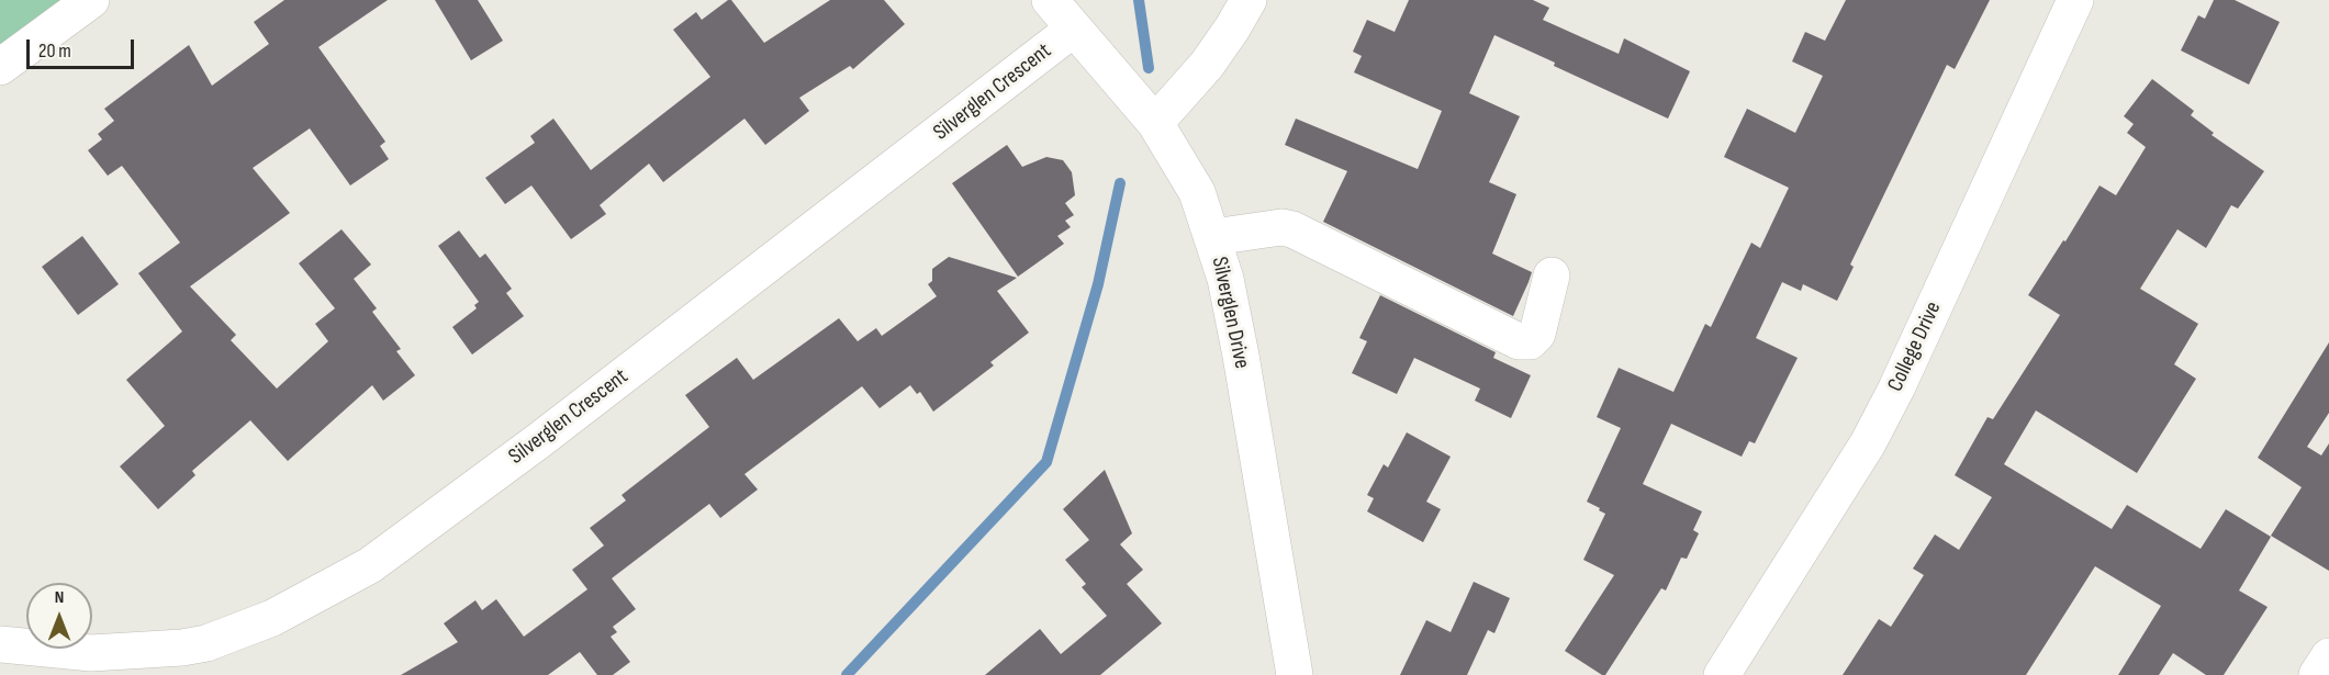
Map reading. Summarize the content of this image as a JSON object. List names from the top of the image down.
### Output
{
  "streets": {
    "street": ["Silverglen Crescent", "Silverglen Drive", "College Drive"]
  },
  "crossings": [
    ["Silverglen Crescent", "Silverglen Drive"]
  ],
  "scale_bar": "20 m",
  "north": "top"
}
